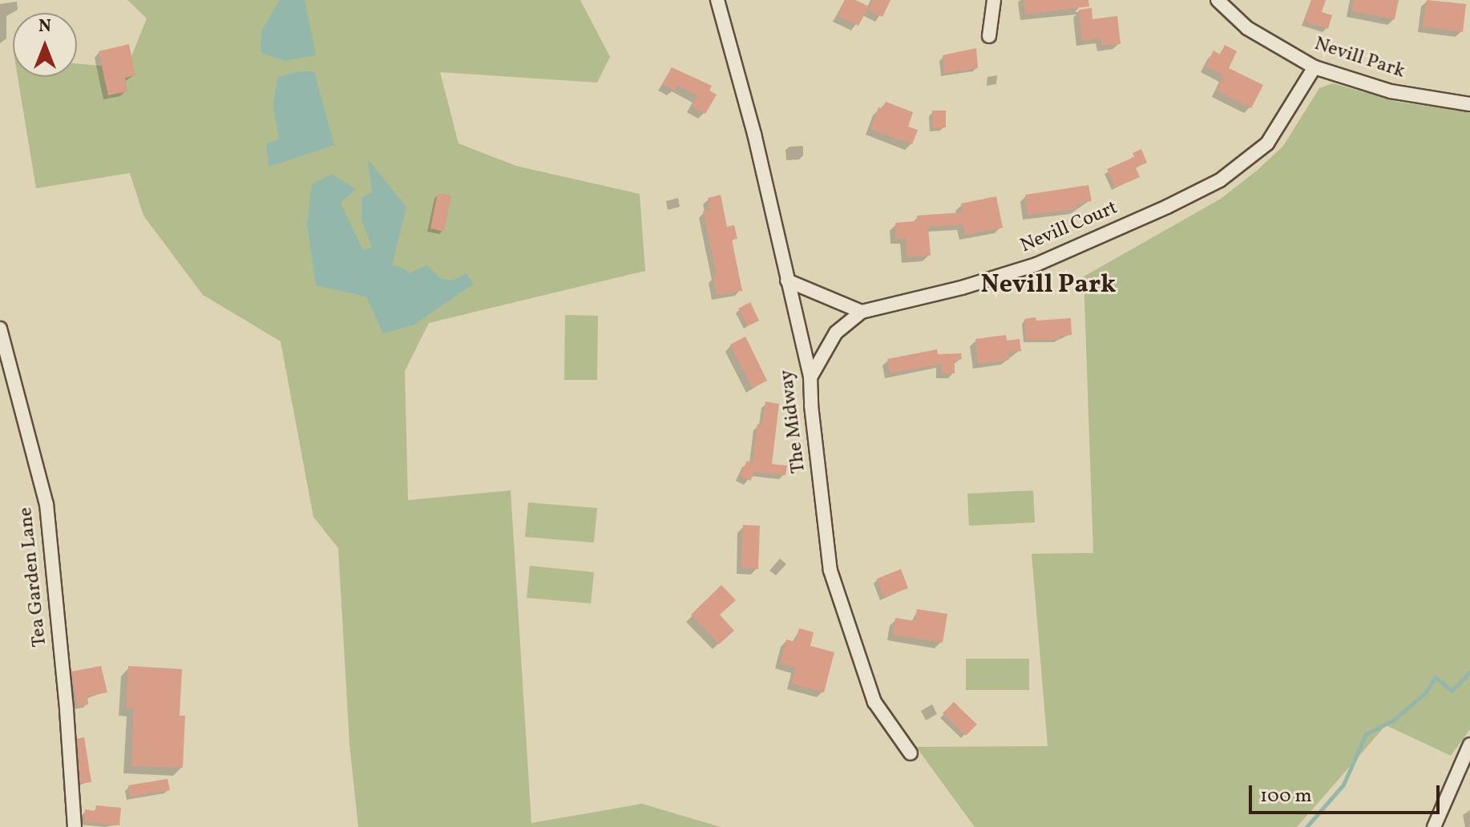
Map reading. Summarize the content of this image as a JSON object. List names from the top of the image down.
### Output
{
  "streets": {
    "street": [
      "Nevill Park",
      "Nevill Court",
      "The Midway",
      "Tea Garden Lane"
    ]
  },
  "crossings": [
    ["Nevill Park", "Nevill Court"]
  ],
  "districts": ["Nevill Park"],
  "scale_bar": "100 m",
  "north": "top"
}
